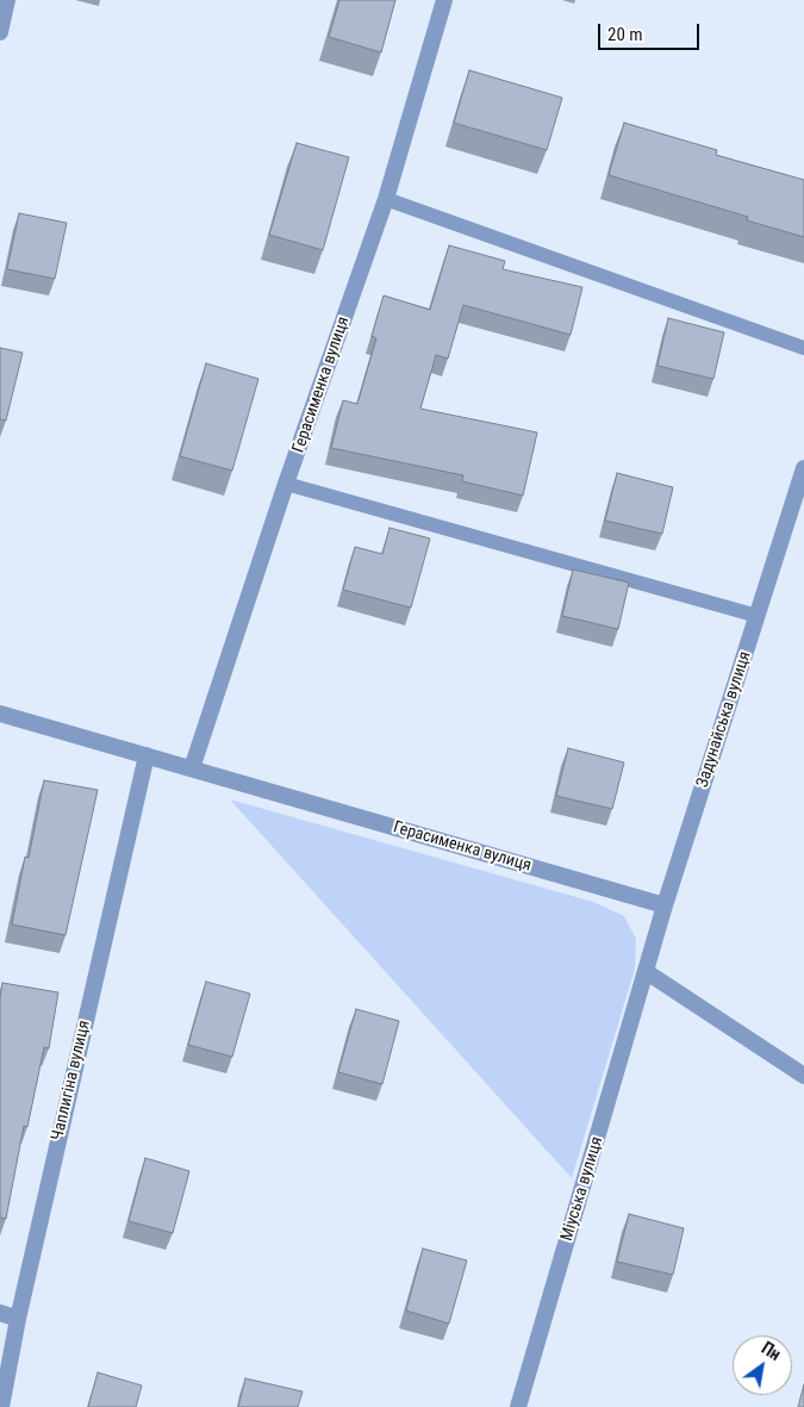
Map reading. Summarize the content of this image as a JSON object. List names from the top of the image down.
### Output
{
  "streets": {
    "street": [
      "Герасименка вулиця",
      "Задунайська вулиця",
      "Чаплигіна вулиця",
      "Міуська вулиця"
    ]
  },
  "crossings": [
    ["Герасименка вулиця", "Задунайська вулиця"],
    ["Герасименка вулиця", "Чаплигіна вулиця"],
    ["Задунайська вулиця", "Міуська вулиця"]
  ],
  "scale_bar": "20 m",
  "north": "top right"
}
